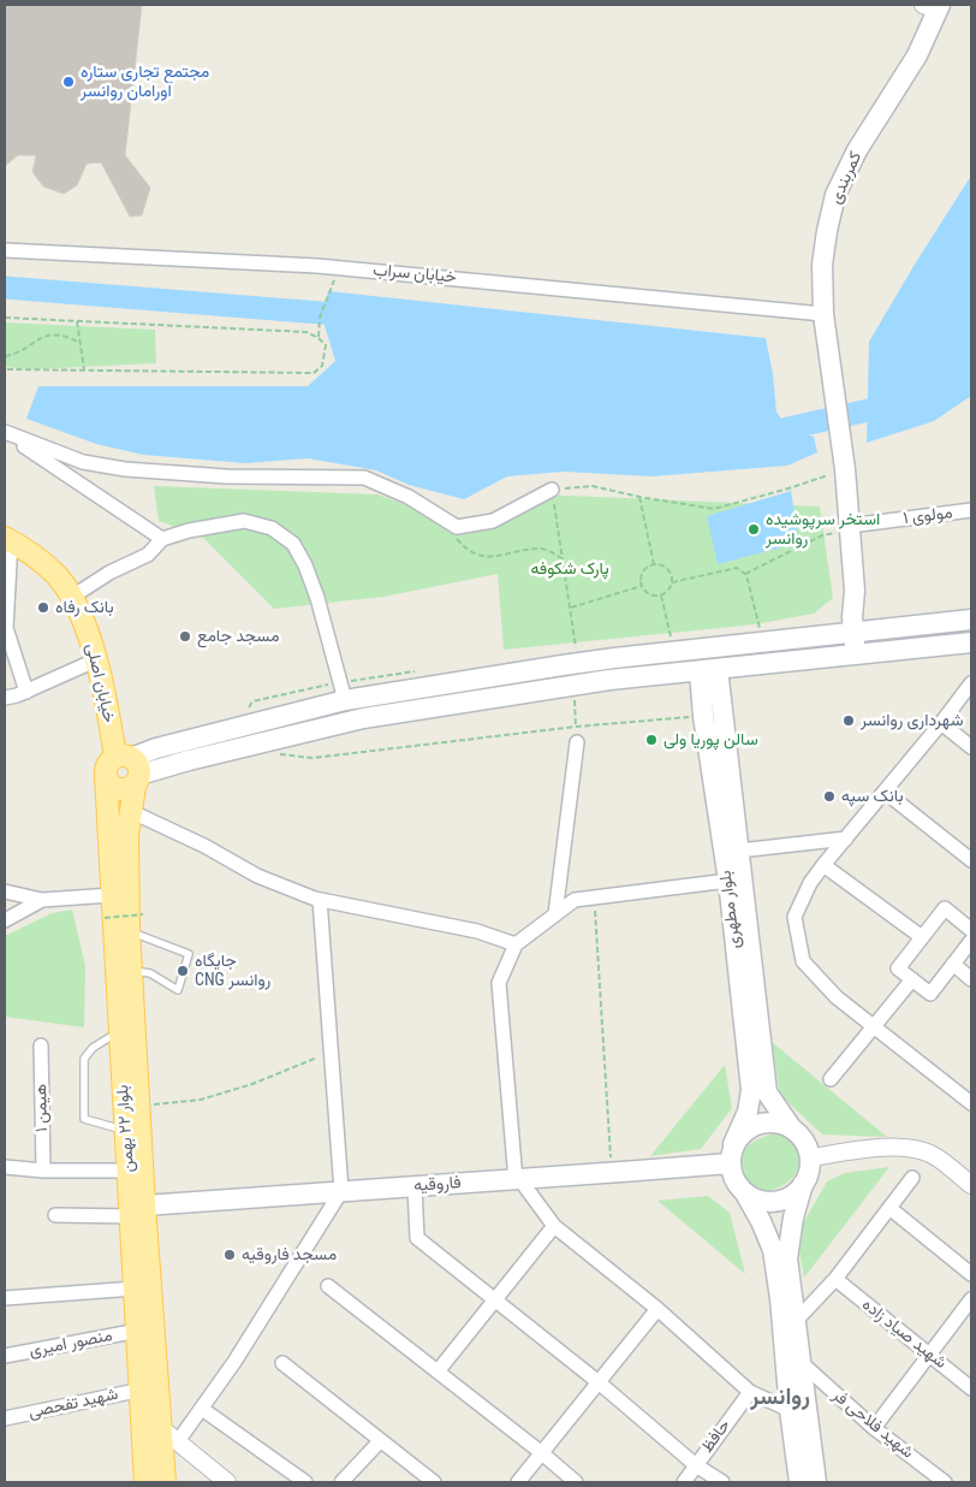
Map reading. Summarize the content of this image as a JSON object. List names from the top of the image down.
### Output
{
  "streets": {
    "main road": [
      "کمربندی",
      "خیابان اصلی",
      "بلوار مطهری",
      "بلوار ۲۲ بهمن",
      "فاروقیه"
    ],
    "street": [
      "خیابان سراب",
      "مولوی ۱",
      "هیمن ۱",
      "شهید صیاد زاده",
      "منصور امیری",
      "شهید تفحصی",
      "شهید فلاحی فر",
      "حافظ"
    ]
  },
  "crossings": [
    ["کمربندی", "خیابان سراب"],
    ["کمربندی", "مولوی ۱"],
    ["خیابان اصلی", "بلوار ۲۲ بهمن"],
    ["بلوار مطهری", "فاروقیه"],
    ["بلوار ۲۲ بهمن", "فاروقیه"],
    ["بلوار ۲۲ بهمن", "منصور امیری"],
    ["بلوار ۲۲ بهمن", "شهید تفحصی"]
  ],
  "districts": ["روانسر"],
  "parks": ["پارک شکوفه"],
  "places": [
    "مجتمع تجاری ستاره اورامان روانسر",
    "استخر سرپوشیده روانسر",
    "بانک رفاه",
    "مسجد جامع",
    "شهرداری روانسر",
    "سالن پوریا ولی",
    "بانک سپه",
    "جایگاه CNG روانسر",
    "مسجد فاروقیه"
  ]
}
